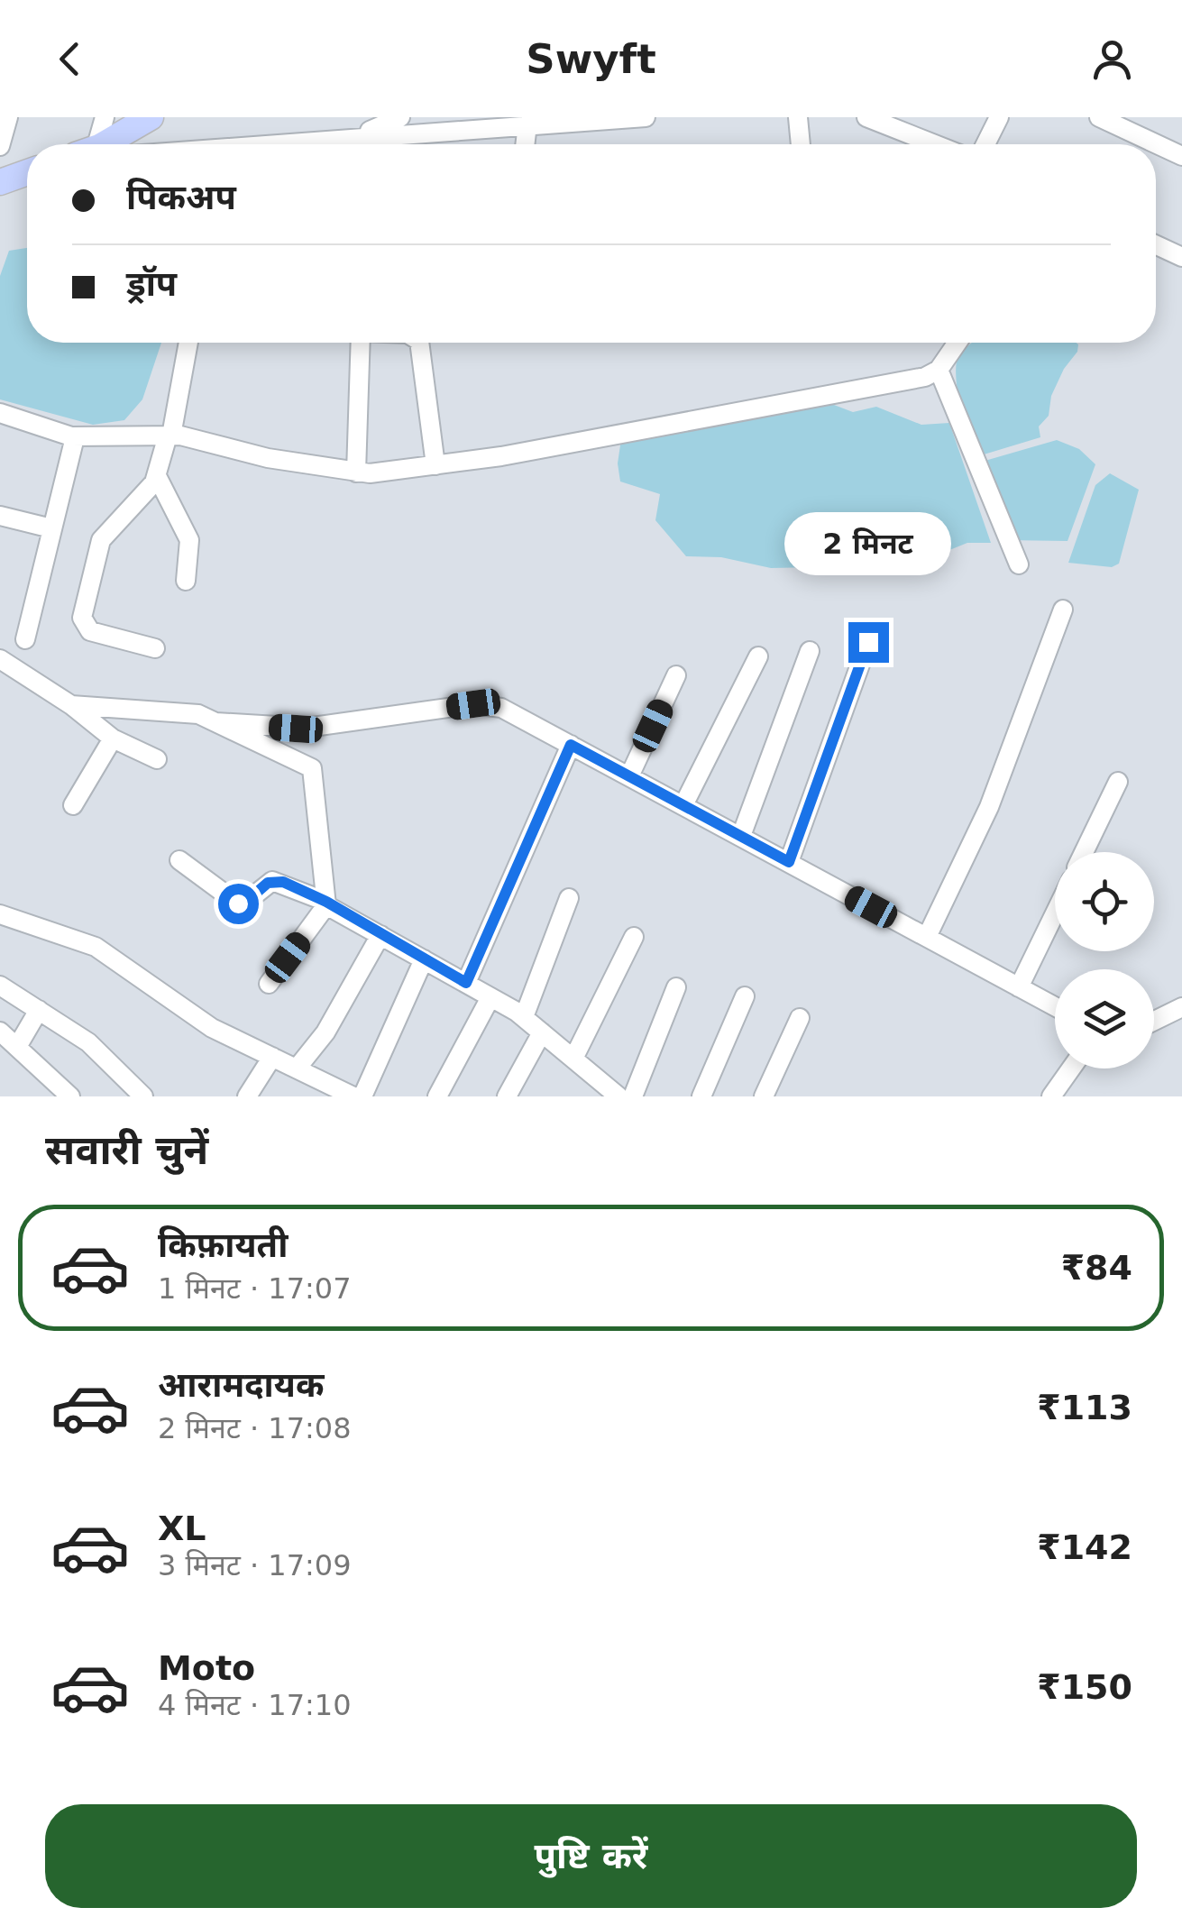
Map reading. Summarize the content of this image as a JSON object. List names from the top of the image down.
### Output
{
  "page": {
    "header": "Swyft",
    "banner": ["पिकअप", "ड्रॉप"],
    "bubble": "2 मिनट",
    "heading": "सवारी चुनें",
    "list": [
      {
        "name": "किफ़ायती",
        "note": "1 मिनट · 17:07",
        "value": "₹84"
      },
      {
        "name": "आरामदायक",
        "note": "2 मिनट · 17:08",
        "value": "₹113"
      },
      {
        "name": "XL",
        "note": "3 मिनट · 17:09",
        "value": "₹142"
      },
      {
        "name": "Moto",
        "note": "4 मिनट · 17:10",
        "value": "₹150"
      }
    ],
    "buttons": "पुष्टि करें"
  }
}
